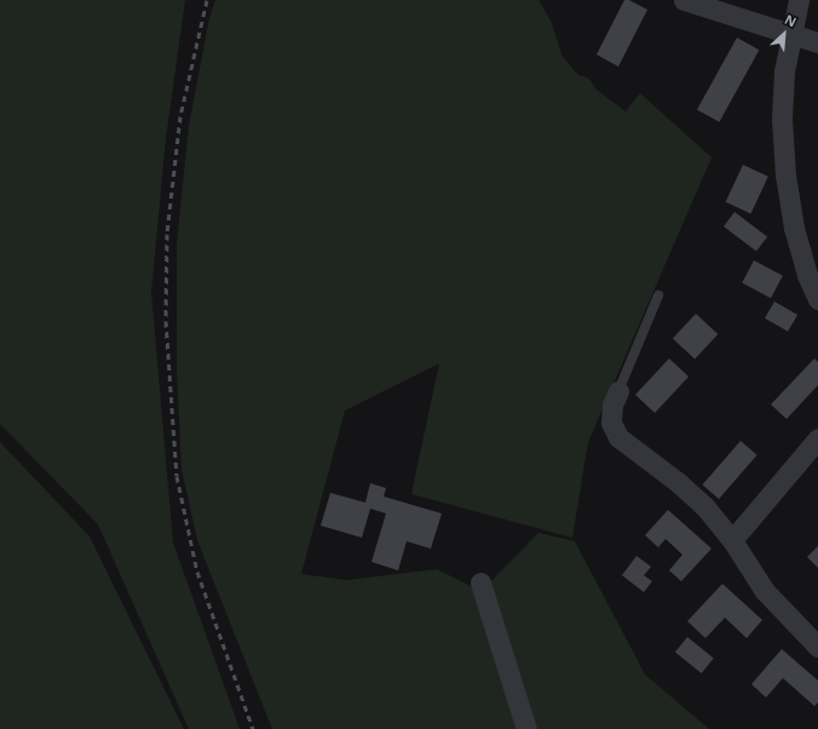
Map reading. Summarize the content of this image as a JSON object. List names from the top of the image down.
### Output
{
  "north": "top right"
}
